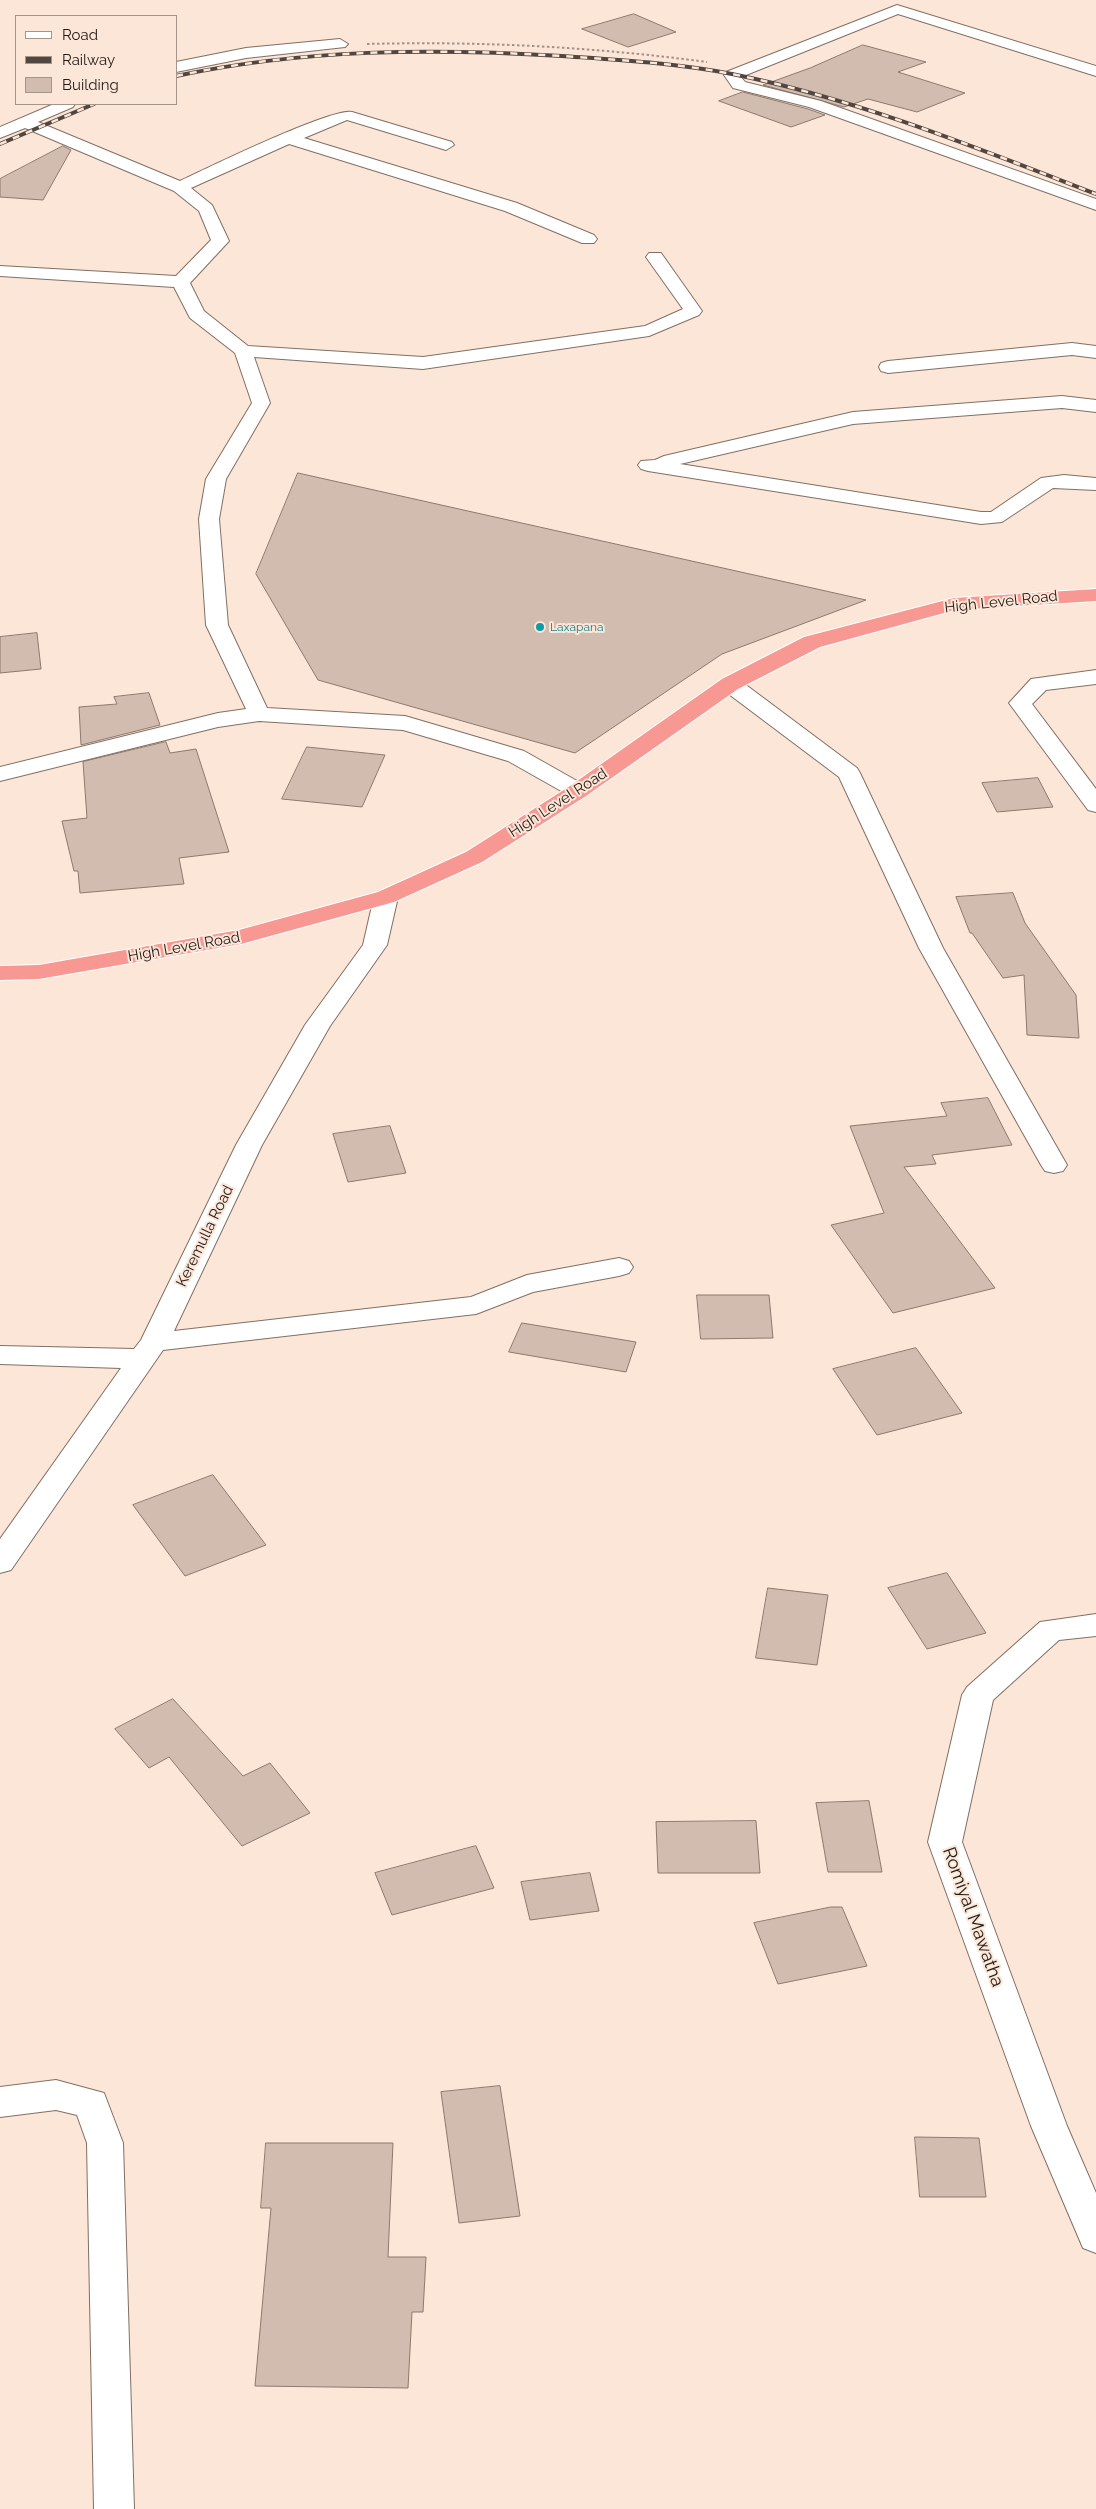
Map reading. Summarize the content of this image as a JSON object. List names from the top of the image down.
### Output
{
  "streets": {
    "highway": ["High Level Road"],
    "street": ["Keremulla Road", "Romiyal Mawatha"]
  },
  "crossings": [
    ["High Level Road", "Keremulla Road"]
  ],
  "places": ["Laxapana"],
  "legend": ["Road", "Railway", "Building"]
}
